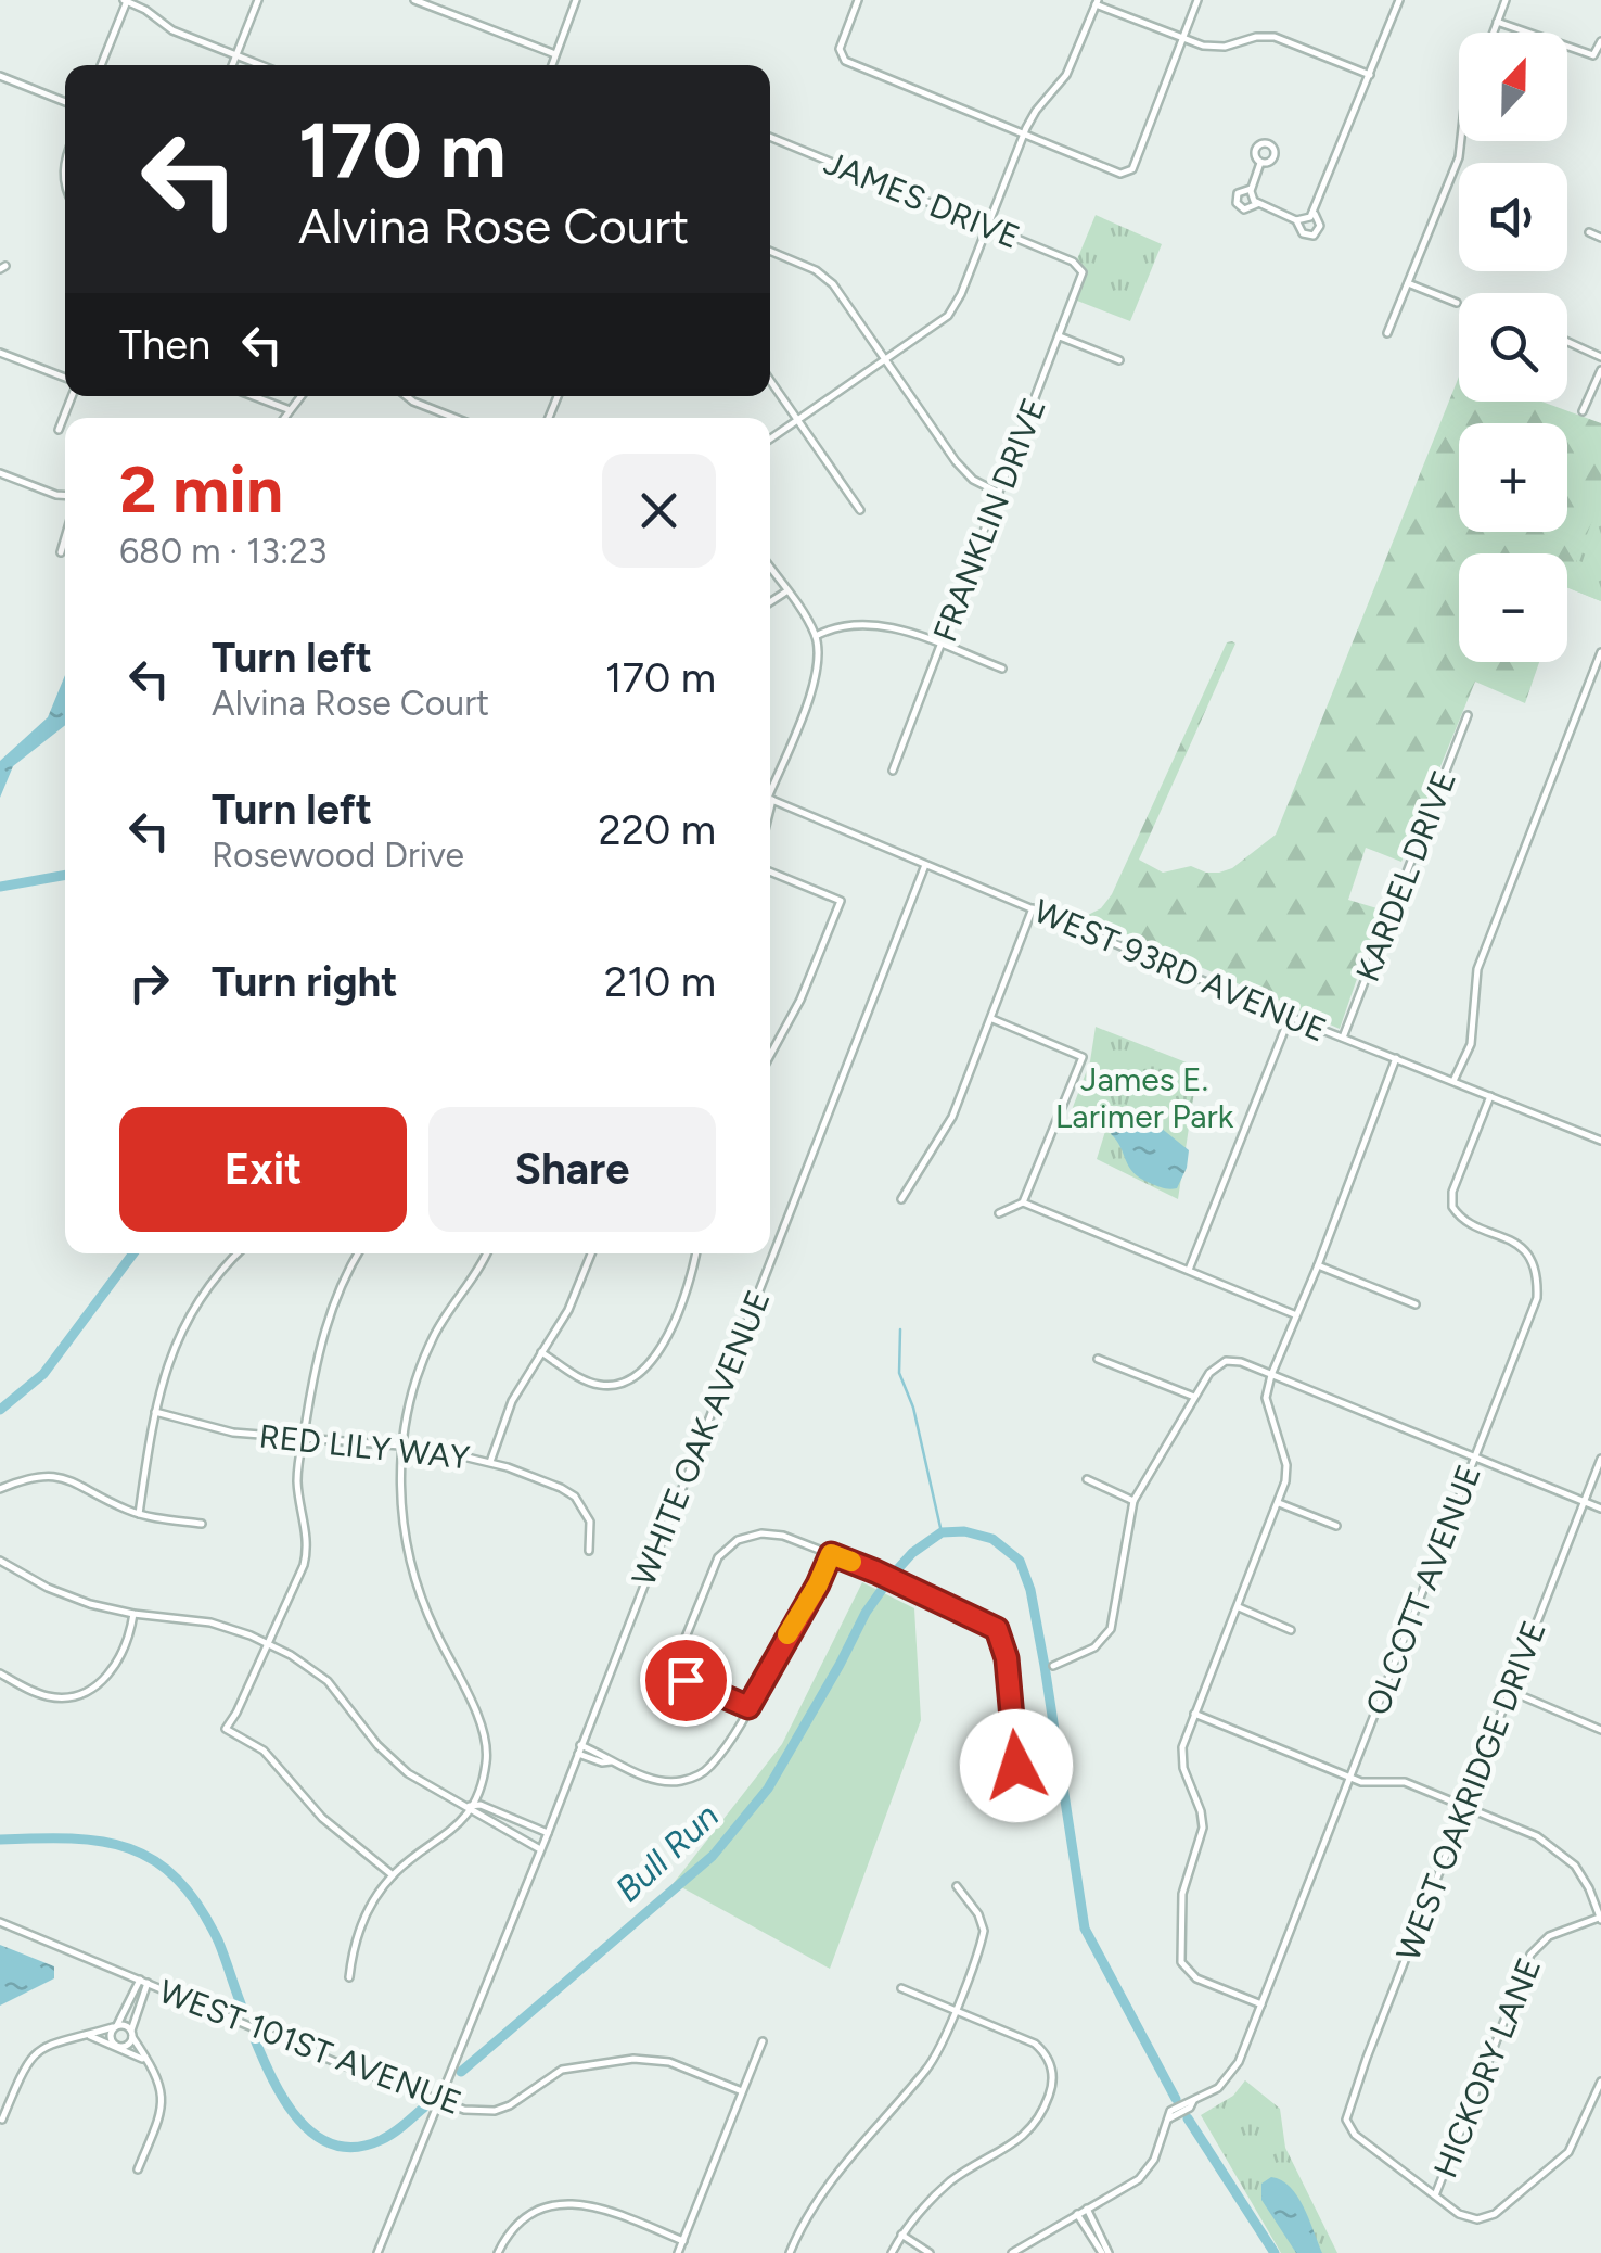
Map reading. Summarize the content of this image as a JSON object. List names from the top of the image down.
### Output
{
  "streets": {
    "street": [
      "JAMES DRIVE",
      "FRANKLIN DRIVE",
      "KARDEL DRIVE",
      "WEST 93RD AVENUE",
      "WHITE OAK AVENUE",
      "RED LILY WAY",
      "OLCOTT AVENUE",
      "WEST OAKRIDGE DRIVE",
      "WEST 101ST AVENUE",
      "HICKORY LANE"
    ]
  },
  "crossings": [
    ["JAMES DRIVE", "FRANKLIN DRIVE"],
    ["KARDEL DRIVE", "WEST 93RD AVENUE"],
    ["WEST 93RD AVENUE", "WHITE OAK AVENUE"],
    ["WEST 93RD AVENUE", "OLCOTT AVENUE"],
    ["WHITE OAK AVENUE", "WEST 101ST AVENUE"],
    ["WEST OAKRIDGE DRIVE", "HICKORY LANE"]
  ],
  "water": ["Bull Run"],
  "parks": ["James E. Larimer Park"],
  "north": "top",
  "page": {
    "map_buttons": ["+", "−"],
    "turn": ["170 m", "Alvina Rose Court"],
    "then": "Then",
    "heading": ["2 min", "680 m · 13:23"],
    "list": [
      {
        "name": "Turn left",
        "note": "Alvina Rose Court",
        "value": "170 m"
      },
      {
        "name": "Turn left",
        "note": "Rosewood Drive",
        "value": "220 m"
      },
      {
        "name": "Turn right",
        "value": "210 m"
      }
    ],
    "buttons": ["Exit", "Share"]
  }
}
